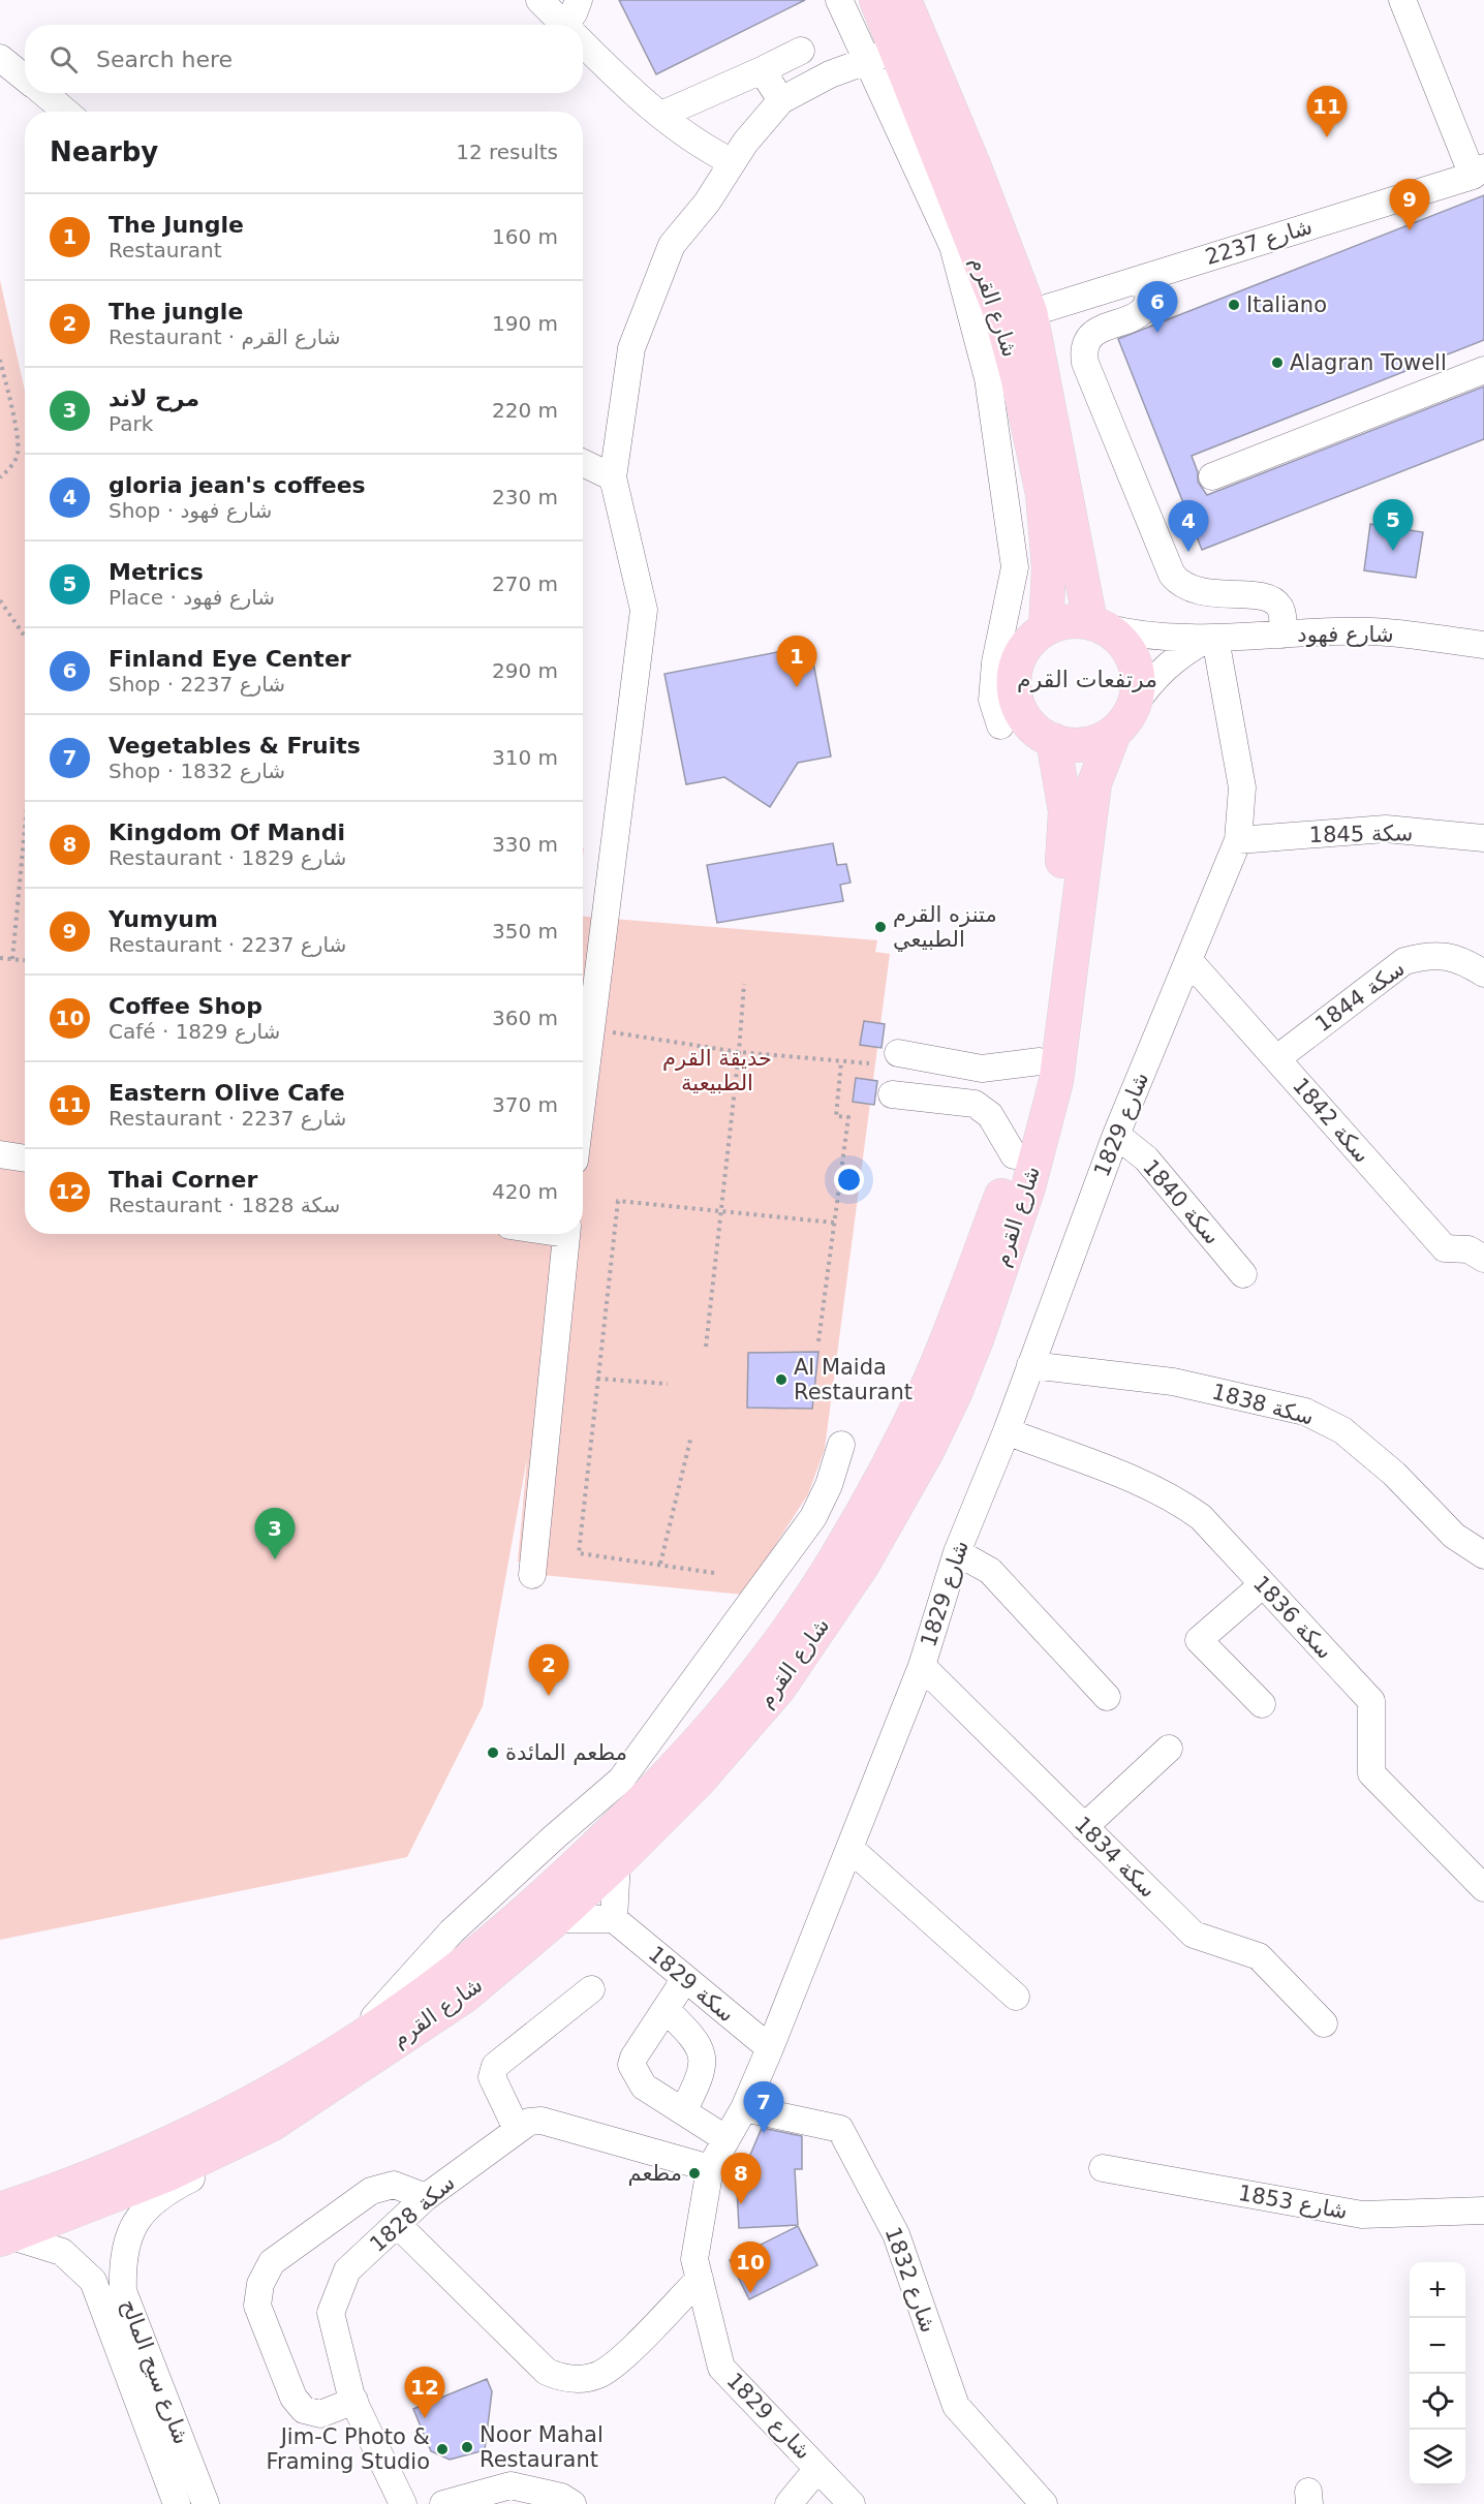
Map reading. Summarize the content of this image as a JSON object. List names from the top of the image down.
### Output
{
  "streets": {
    "main road": ["شارع القرم"],
    "street": [
      "2237 شارع",
      "شارع فهود",
      "1845 سكة",
      "سكة 1844",
      "سكة 1842",
      "1829 شارع",
      "سكة 1840",
      "1838 سكة",
      "سكة 1836",
      "سكة 1834",
      "سكة 1829",
      "شارع 1853",
      "سكة 1828",
      "1832 شارع",
      "شارع سيح المالح"
    ]
  },
  "crossings": [
    ["2237 شارع", "شارع القرم"],
    ["شارع القرم", "شارع فهود"],
    ["شارع القرم", "شارع سيح المالح"],
    ["شارع فهود", "1829 شارع"],
    ["1845 سكة", "1829 شارع"],
    ["سكة 1844", "سكة 1842"],
    ["سكة 1842", "1829 شارع"],
    ["1829 شارع", "سكة 1840"],
    ["1829 شارع", "1838 سكة"],
    ["1829 شارع", "سكة 1836"],
    ["1829 شارع", "سكة 1834"],
    ["1829 شارع", "سكة 1829"],
    ["1829 شارع", "سكة 1828"],
    ["1829 شارع", "1832 شارع"]
  ],
  "districts": ["مرتفعات القرم"],
  "parks": ["حديقة القرم الطبيعية"],
  "places": [
    "Italiano",
    "Alagran Towell",
    "متنزه القرم الطبيعي",
    "Al Maida Restaurant",
    "مطعم المائدة",
    "مطعم",
    "Noor Mahal Restaurant",
    "Jim-C Photo & Framing Studio"
  ],
  "page": {
    "search": "Search here",
    "pins": [
      "11",
      "9",
      "6",
      "5",
      "4",
      "1",
      "3",
      "2",
      "7",
      "8",
      "10",
      "12"
    ],
    "heading": ["Nearby", "12 results"],
    "list": [
      {
        "mark": "1",
        "name": "The Jungle",
        "note": "Restaurant",
        "value": "160 m"
      },
      {
        "mark": "2",
        "name": "The jungle",
        "note": "Restaurant · شارع القرم",
        "value": "190 m"
      },
      {
        "mark": "3",
        "name": "مرح لاند",
        "note": "Park",
        "value": "220 m"
      },
      {
        "mark": "4",
        "name": "gloria jean's coffees",
        "note": "Shop · شارع فهود",
        "value": "230 m"
      },
      {
        "mark": "5",
        "name": "Metrics",
        "note": "Place · شارع فهود",
        "value": "270 m"
      },
      {
        "mark": "6",
        "name": "Finland Eye Center",
        "note": "Shop · 2237 شارع",
        "value": "290 m"
      },
      {
        "mark": "7",
        "name": "Vegetables & Fruits",
        "note": "Shop · 1832 شارع",
        "value": "310 m"
      },
      {
        "mark": "8",
        "name": "Kingdom Of Mandi",
        "note": "Restaurant · 1829 شارع",
        "value": "330 m"
      },
      {
        "mark": "9",
        "name": "Yumyum",
        "note": "Restaurant · 2237 شارع",
        "value": "350 m"
      },
      {
        "mark": "10",
        "name": "Coffee Shop",
        "note": "Café · 1829 شارع",
        "value": "360 m"
      },
      {
        "mark": "11",
        "name": "Eastern Olive Cafe",
        "note": "Restaurant · 2237 شارع",
        "value": "370 m"
      },
      {
        "mark": "12",
        "name": "Thai Corner",
        "note": "Restaurant · سكة 1828",
        "value": "420 m"
      }
    ],
    "map_buttons": ["+", "−"]
  }
}
